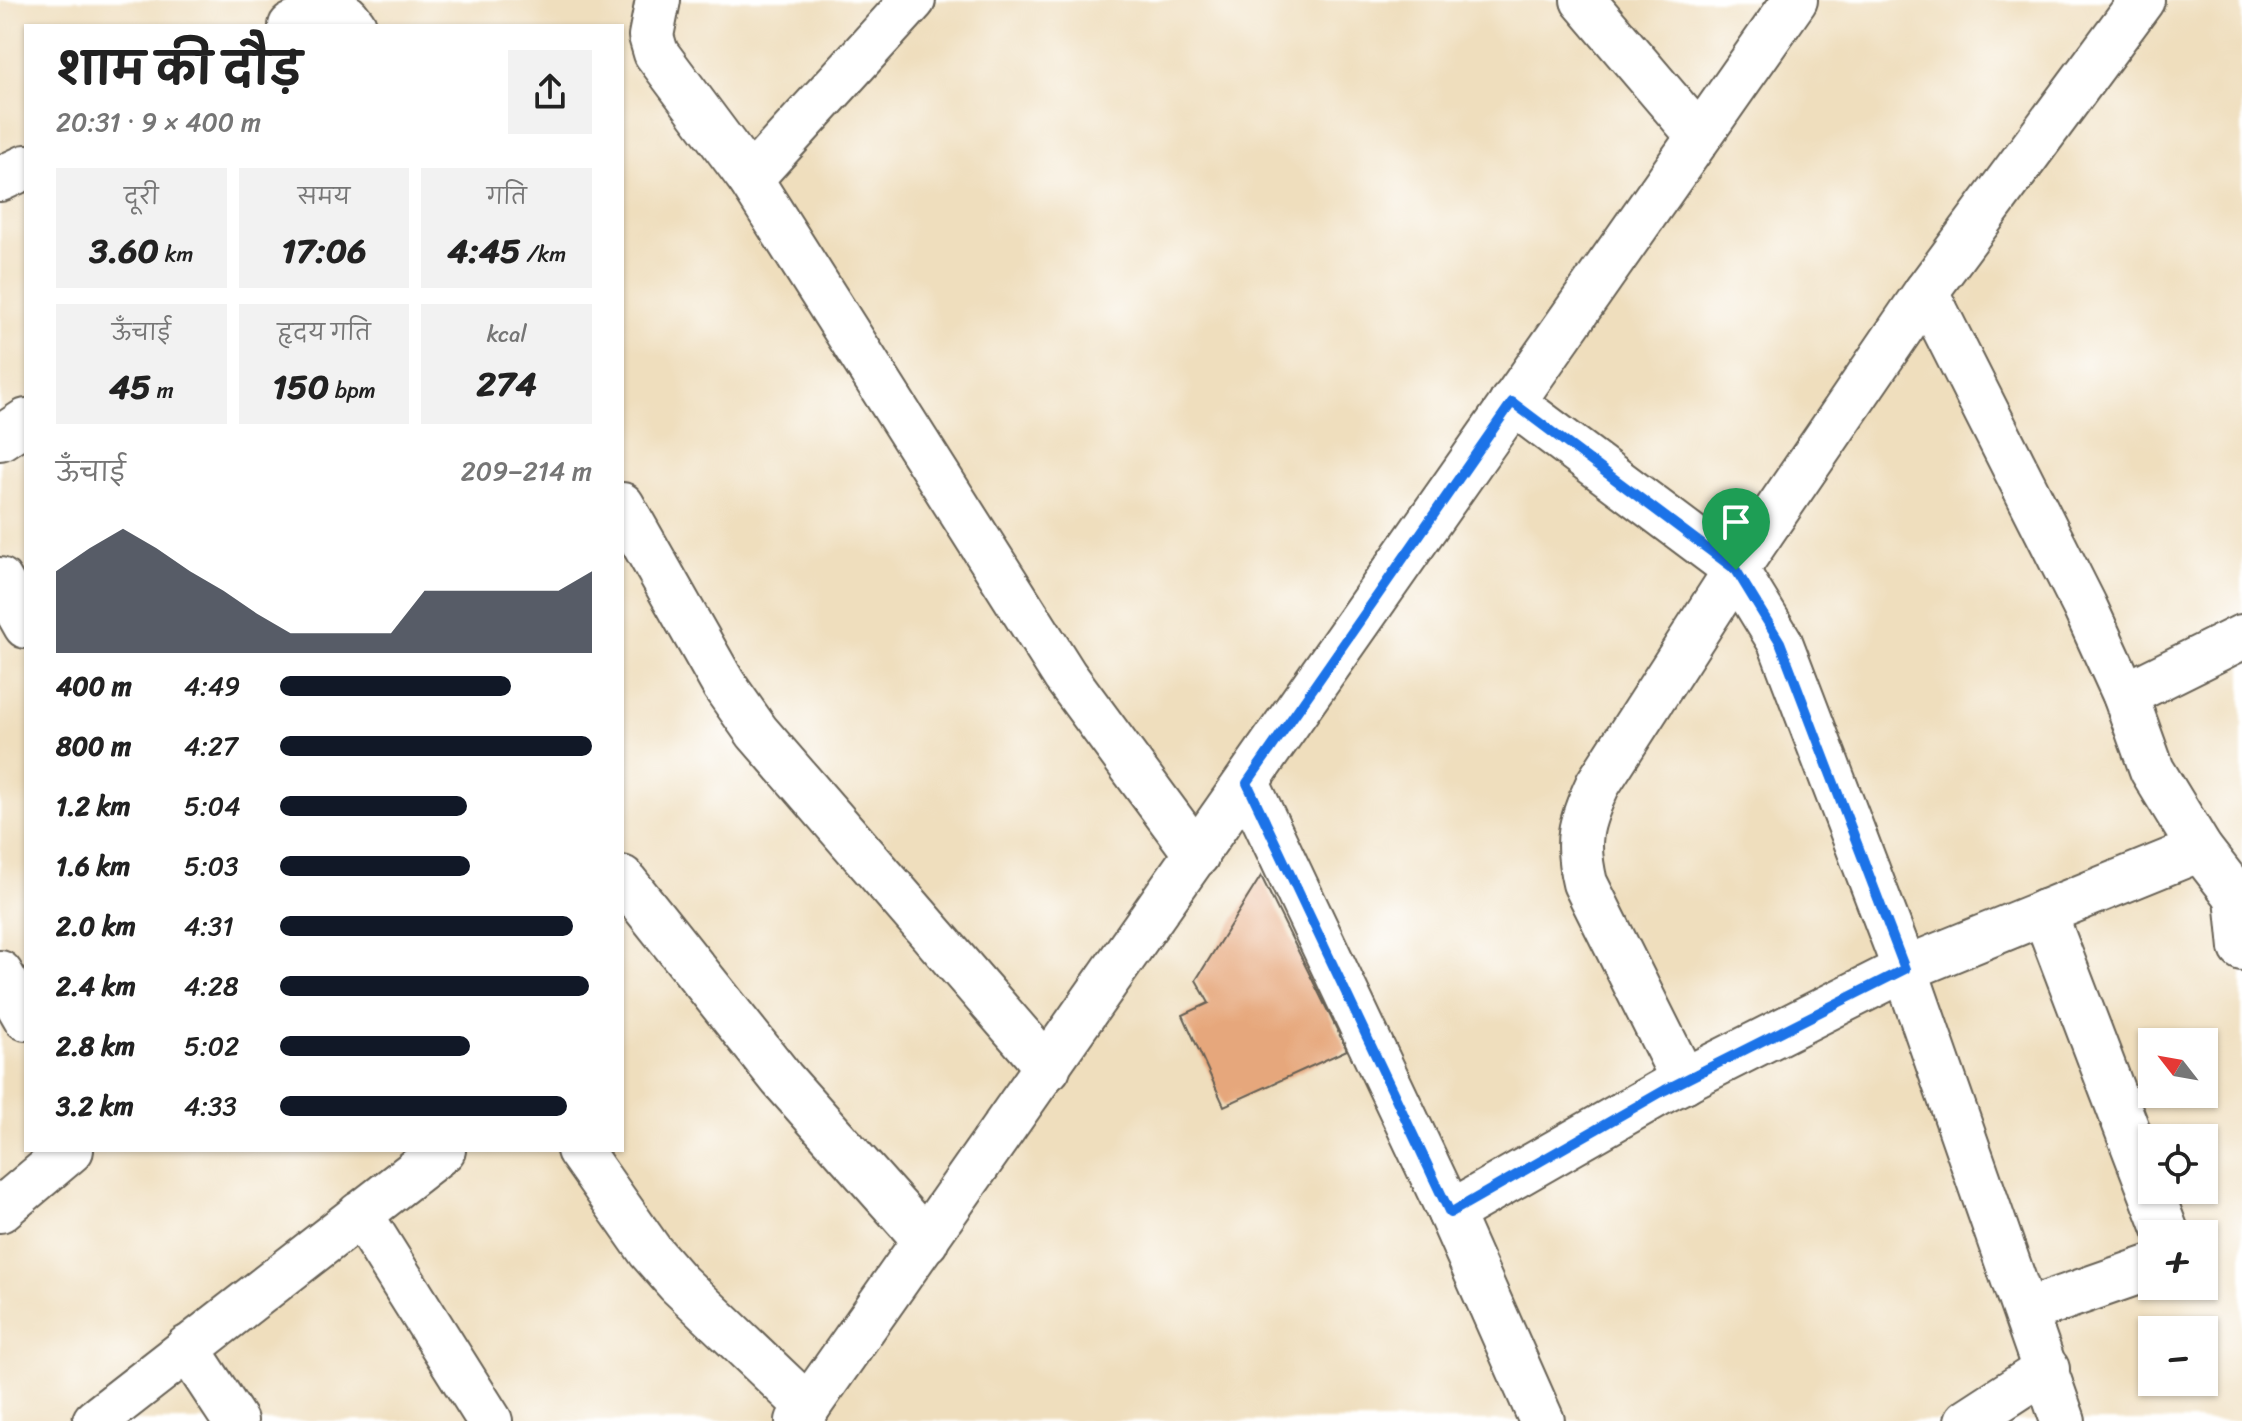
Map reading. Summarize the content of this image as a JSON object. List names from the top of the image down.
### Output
{
  "north": "top left",
  "page": {
    "heading": ["शाम की दौड़", "20:31 · 9 × 400 m"],
    "stats": [
      ["दूरी", "3.60 km"],
      ["समय", "17:06"],
      ["गति", "4:45 /km"],
      ["ऊँचाई", "45 m"],
      ["हृदय गति", "150 bpm"],
      ["kcal", "274"]
    ],
    "chart": ["ऊँचाई", "209–214 m"],
    "list": [
      {
        "name": "400 m",
        "note": "4:49"
      },
      {
        "name": "800 m",
        "note": "4:27"
      },
      {
        "name": "1.2 km",
        "note": "5:04"
      },
      {
        "name": "1.6 km",
        "note": "5:03"
      },
      {
        "name": "2.0 km",
        "note": "4:31"
      },
      {
        "name": "2.4 km",
        "note": "4:28"
      },
      {
        "name": "2.8 km",
        "note": "5:02"
      },
      {
        "name": "3.2 km",
        "note": "4:33"
      }
    ],
    "map_buttons": ["+", "−"]
  }
}
